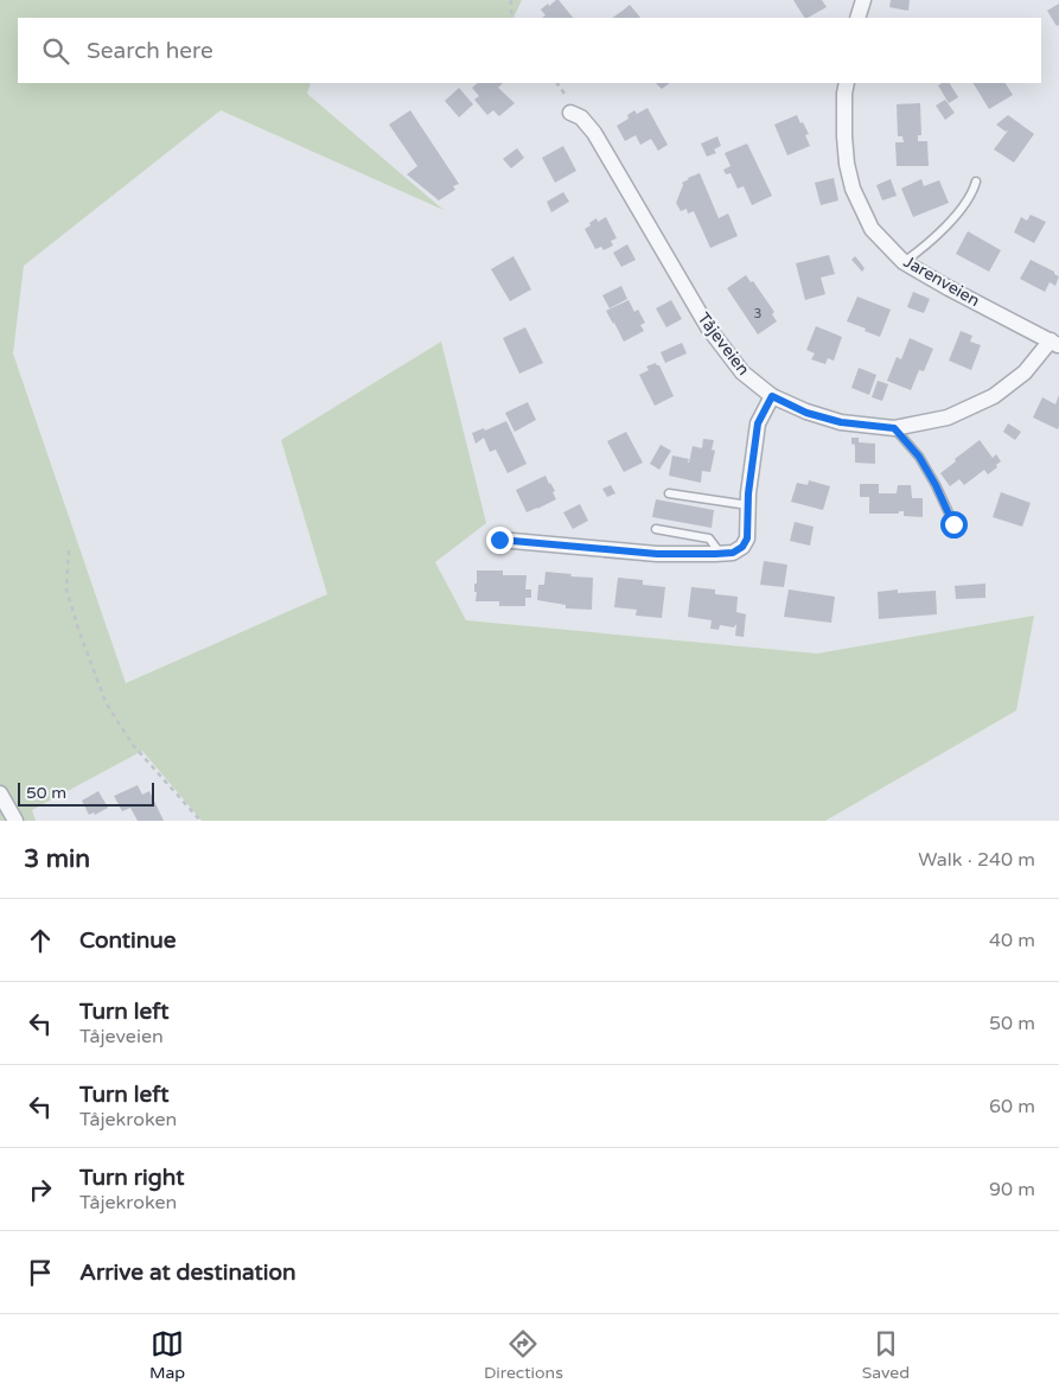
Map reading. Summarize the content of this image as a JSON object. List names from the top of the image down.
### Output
{
  "streets": {
    "street": ["Jarenveien", "Tåjeveien"]
  },
  "crossings": [
    ["Jarenveien", "Tåjeveien"]
  ],
  "house_numbers": ["3"],
  "scale_bar": "50 m",
  "page": {
    "search": "Search here",
    "scale": "50 m",
    "heading": ["3 min", "Walk · 240 m"],
    "list": [
      ["Continue", "40 m"],
      ["Turn left", "Tåjeveien", "50 m"],
      ["Turn left", "Tåjekroken", "60 m"],
      ["Turn right", "Tåjekroken", "90 m"],
      "Arrive at destination"
    ],
    "nav": ["Map", "Directions", "Saved"]
  }
}
